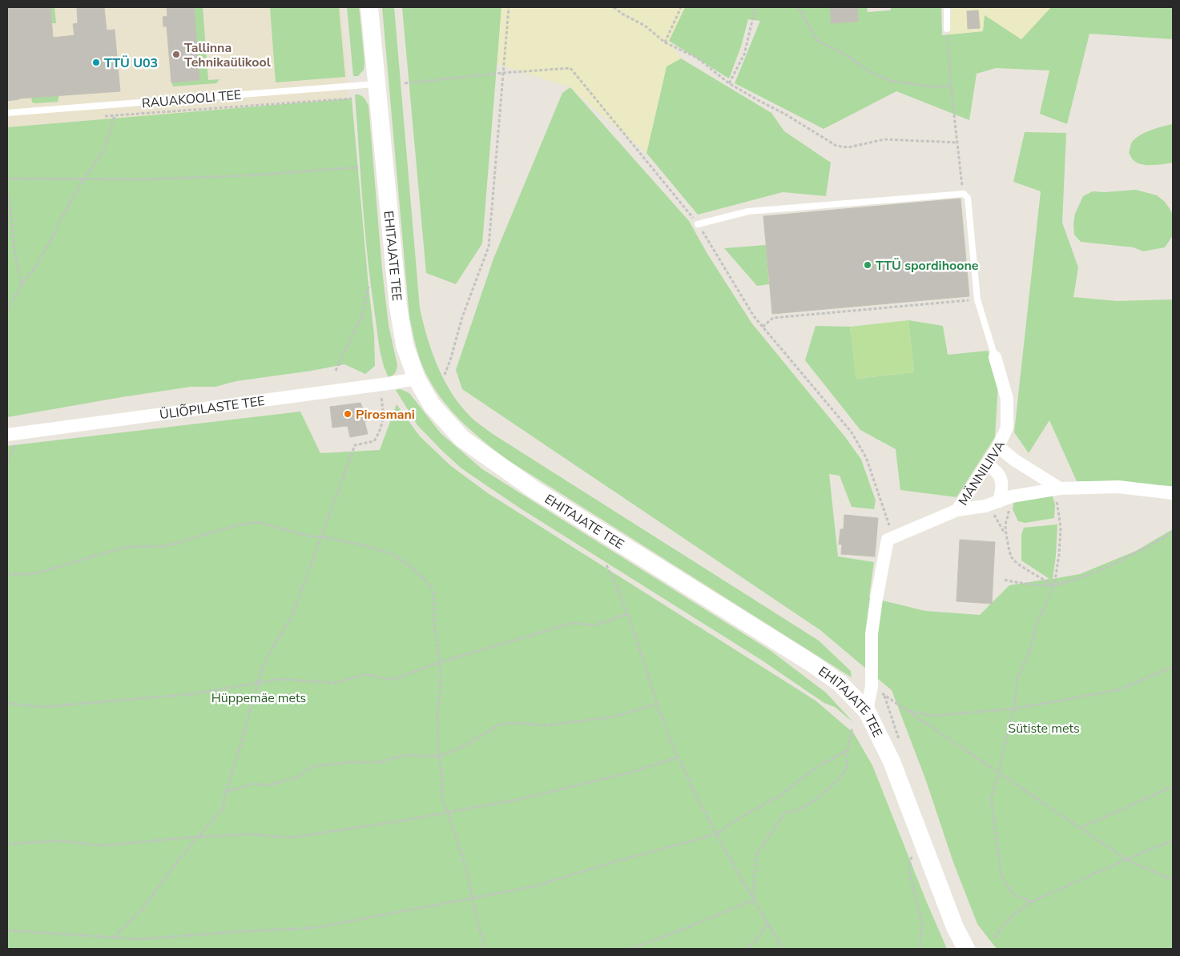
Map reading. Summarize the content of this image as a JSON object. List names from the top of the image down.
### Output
{
  "streets": {
    "main road": ["EHITAJATE TEE"],
    "street": ["ÜLIÕPILASTE TEE", "MÄNNILIIVA"],
    "lane": ["RAUAKOOLI TEE"]
  },
  "crossings": [
    ["RAUAKOOLI TEE", "EHITAJATE TEE"],
    ["EHITAJATE TEE", "ÜLIÕPILASTE TEE"]
  ],
  "parks": ["Hüppemäe mets", "Sütiste mets"],
  "places": [
    "Tallinna Tehnikaülikool",
    "TTÜ U03",
    "TTÜ spordihoone",
    "Pirosmani"
  ]
}
